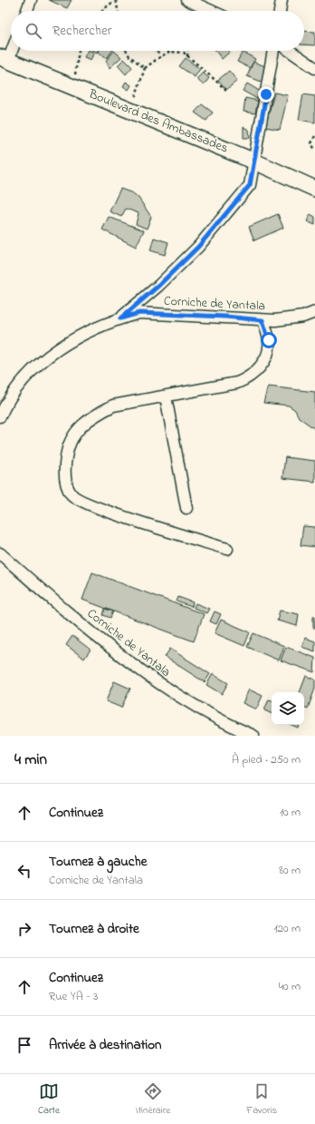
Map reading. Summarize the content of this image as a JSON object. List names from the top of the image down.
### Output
{
  "streets": {
    "main road": ["Boulevard des Ambassades"],
    "street": ["Corniche de Yantala"]
  },
  "page": {
    "search": "Rechercher",
    "heading": ["4 min", "À pied · 250 m"],
    "list": [
      ["Continuez", "10 m"],
      ["Tournez à gauche", "Corniche de Yantala", "80 m"],
      ["Tournez à droite", "120 m"],
      ["Continuez", "Rue YA - 3", "40 m"],
      "Arrivée à destination"
    ],
    "nav": ["Carte", "Itinéraire", "Favoris"]
  }
}
